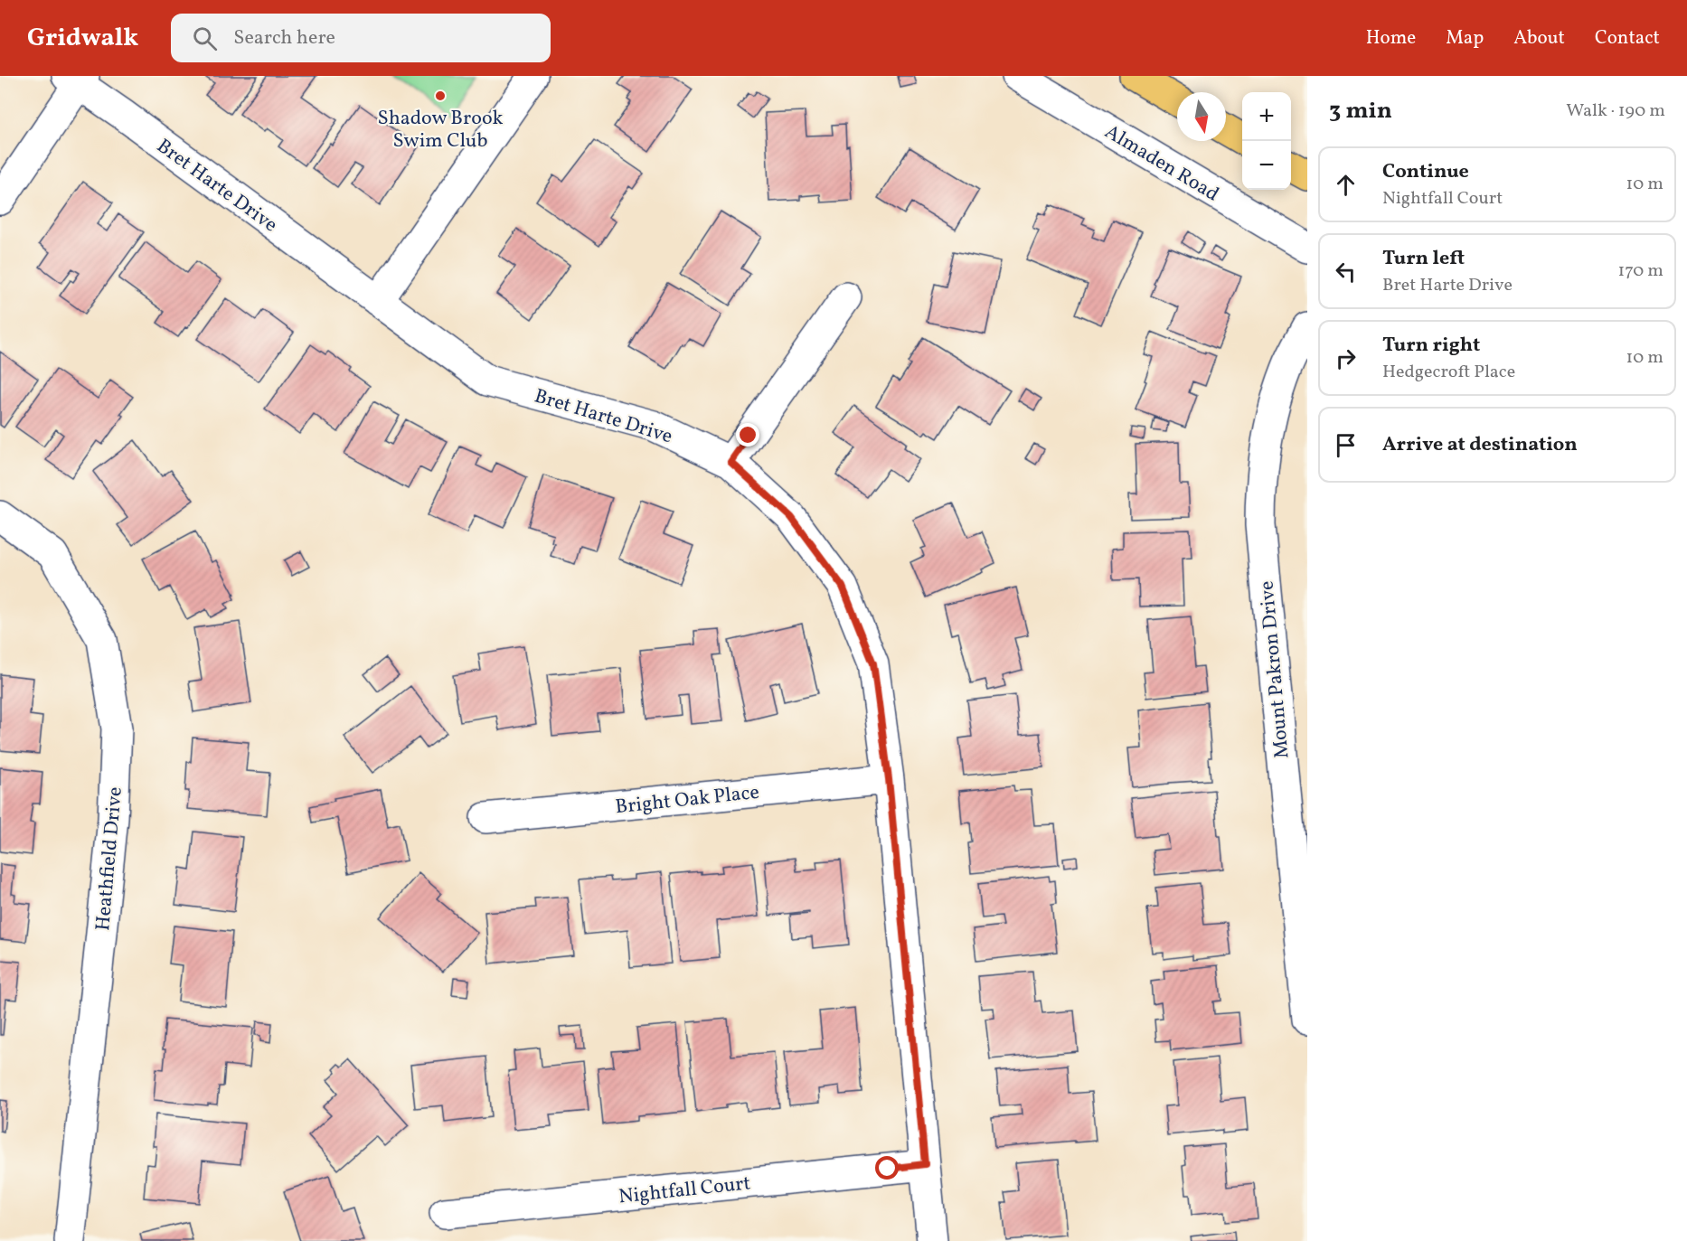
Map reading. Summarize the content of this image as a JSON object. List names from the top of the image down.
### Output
{
  "streets": {
    "street": [
      "Almaden Road",
      "Bret Harte Drive",
      "Mount Pakron Drive",
      "Bright Oak Place",
      "Heathfield Drive",
      "Nightfall Court"
    ]
  },
  "crossings": [
    ["Bret Harte Drive", "Bright Oak Place"],
    ["Bret Harte Drive", "Nightfall Court"]
  ],
  "places": ["Shadow Brook Swim Club"],
  "north": "bottom",
  "page": {
    "header": "Gridwalk",
    "search": "Search here",
    "nav": [
      "Home",
      "Map",
      "About",
      "Contact"
    ],
    "heading": ["3 min", "Walk · 190 m"],
    "map_buttons": ["+", "−"],
    "list": [
      ["Continue", "Nightfall Court", "10 m"],
      ["Turn left", "Bret Harte Drive", "170 m"],
      ["Turn right", "Hedgecroft Place", "10 m"],
      "Arrive at destination"
    ]
  }
}
